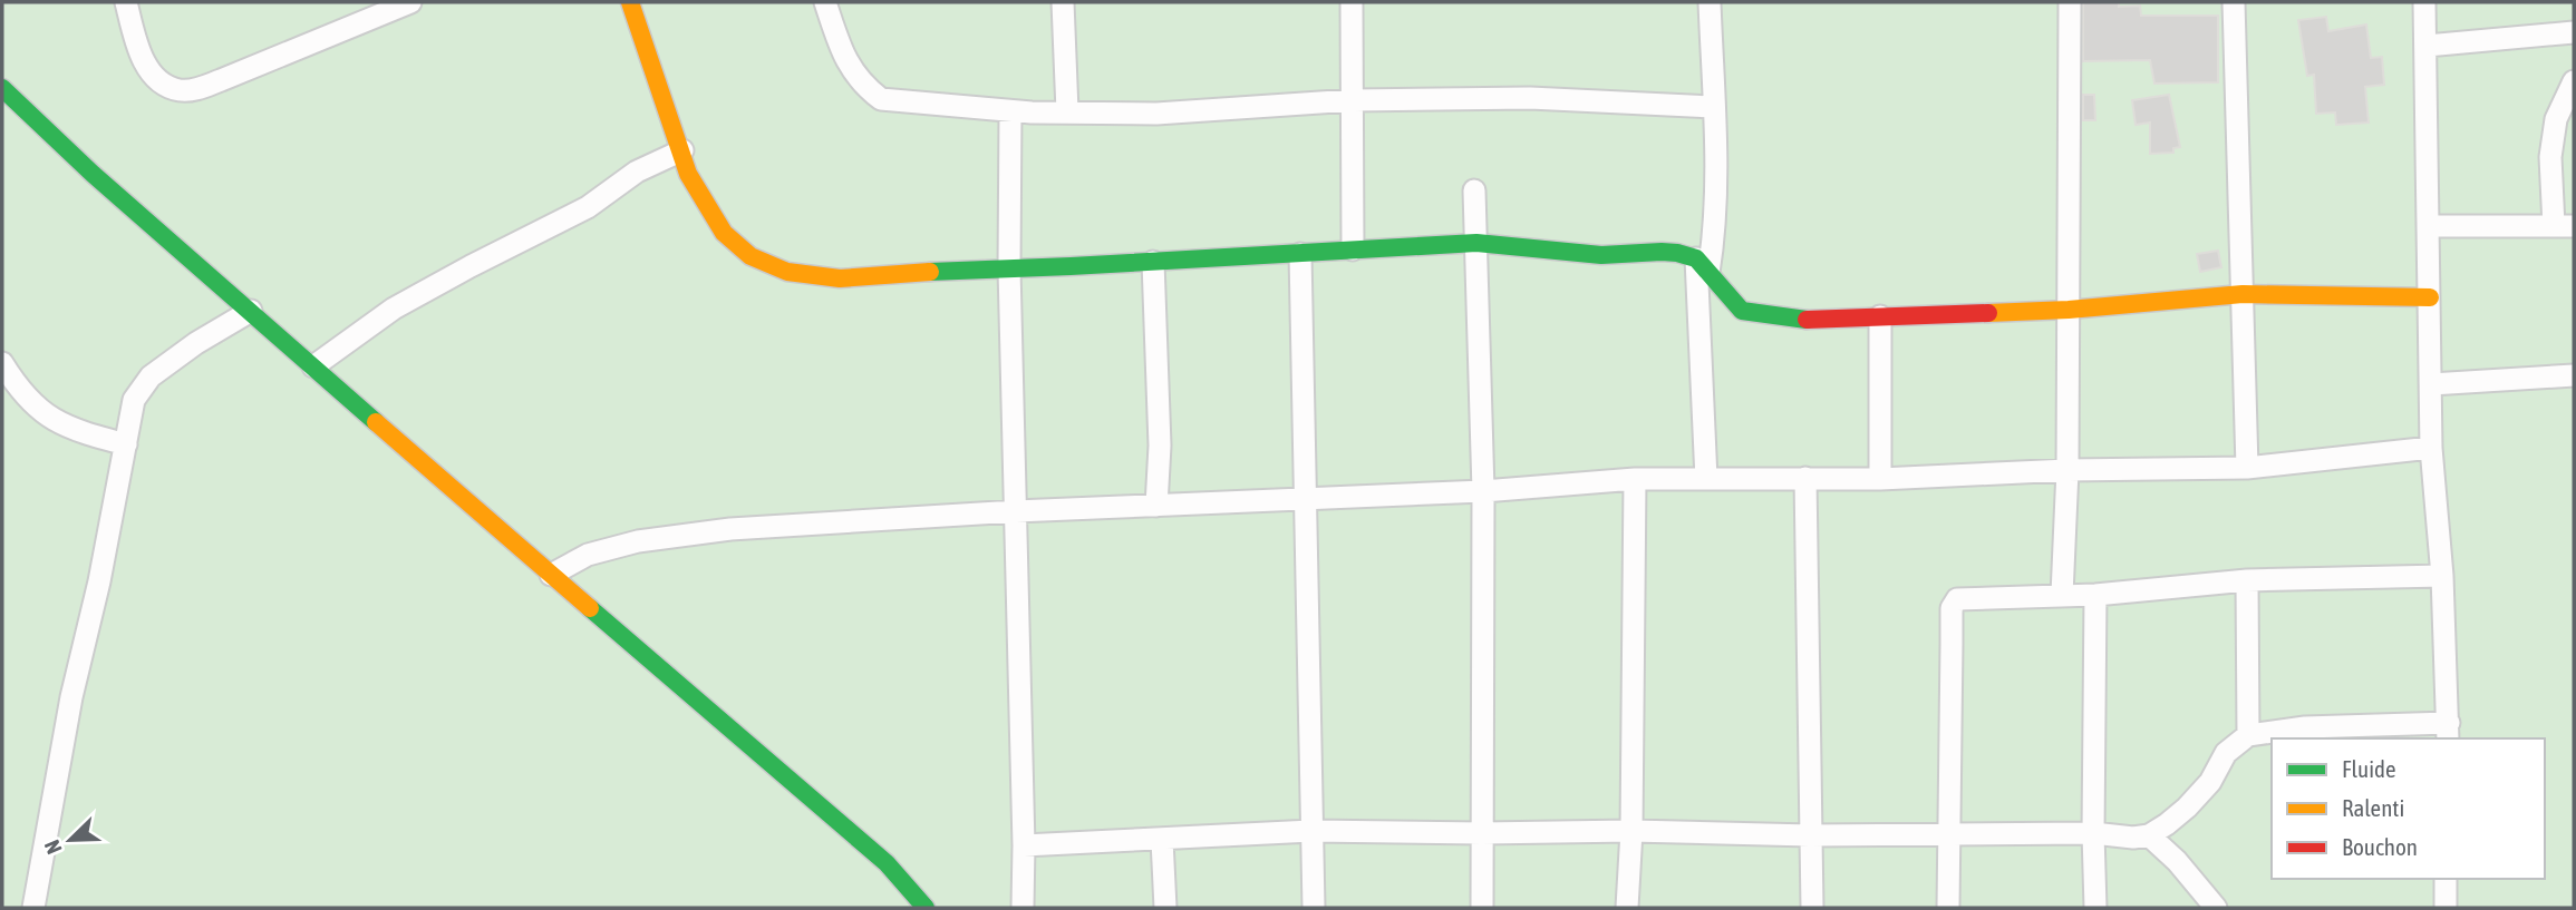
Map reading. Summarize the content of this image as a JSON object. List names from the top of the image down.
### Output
{
  "legend": ["Fluide", "Ralenti", "Bouchon"],
  "north": "bottom left"
}
